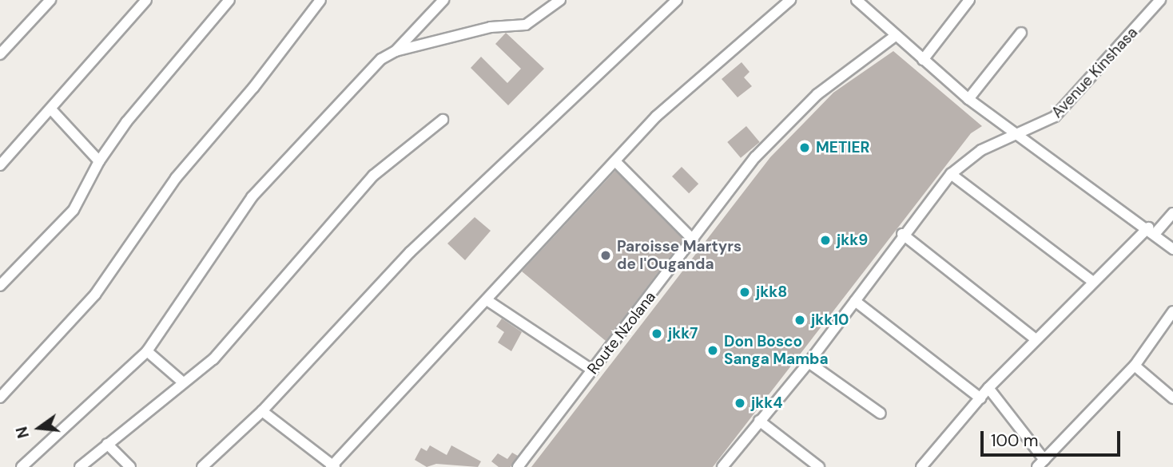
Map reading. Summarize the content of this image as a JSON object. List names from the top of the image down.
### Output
{
  "streets": {
    "street": ["Avenue Kinshasa", "Route Nzolana"]
  },
  "places": [
    "METIER",
    "jkk9",
    "Paroisse Martyrs de l'Ouganda",
    "jkk8",
    "jkk10",
    "jkk7",
    "Don Bosco Sanga Mamba",
    "jkk4"
  ],
  "scale_bar": "100 m",
  "north": "left"
}
